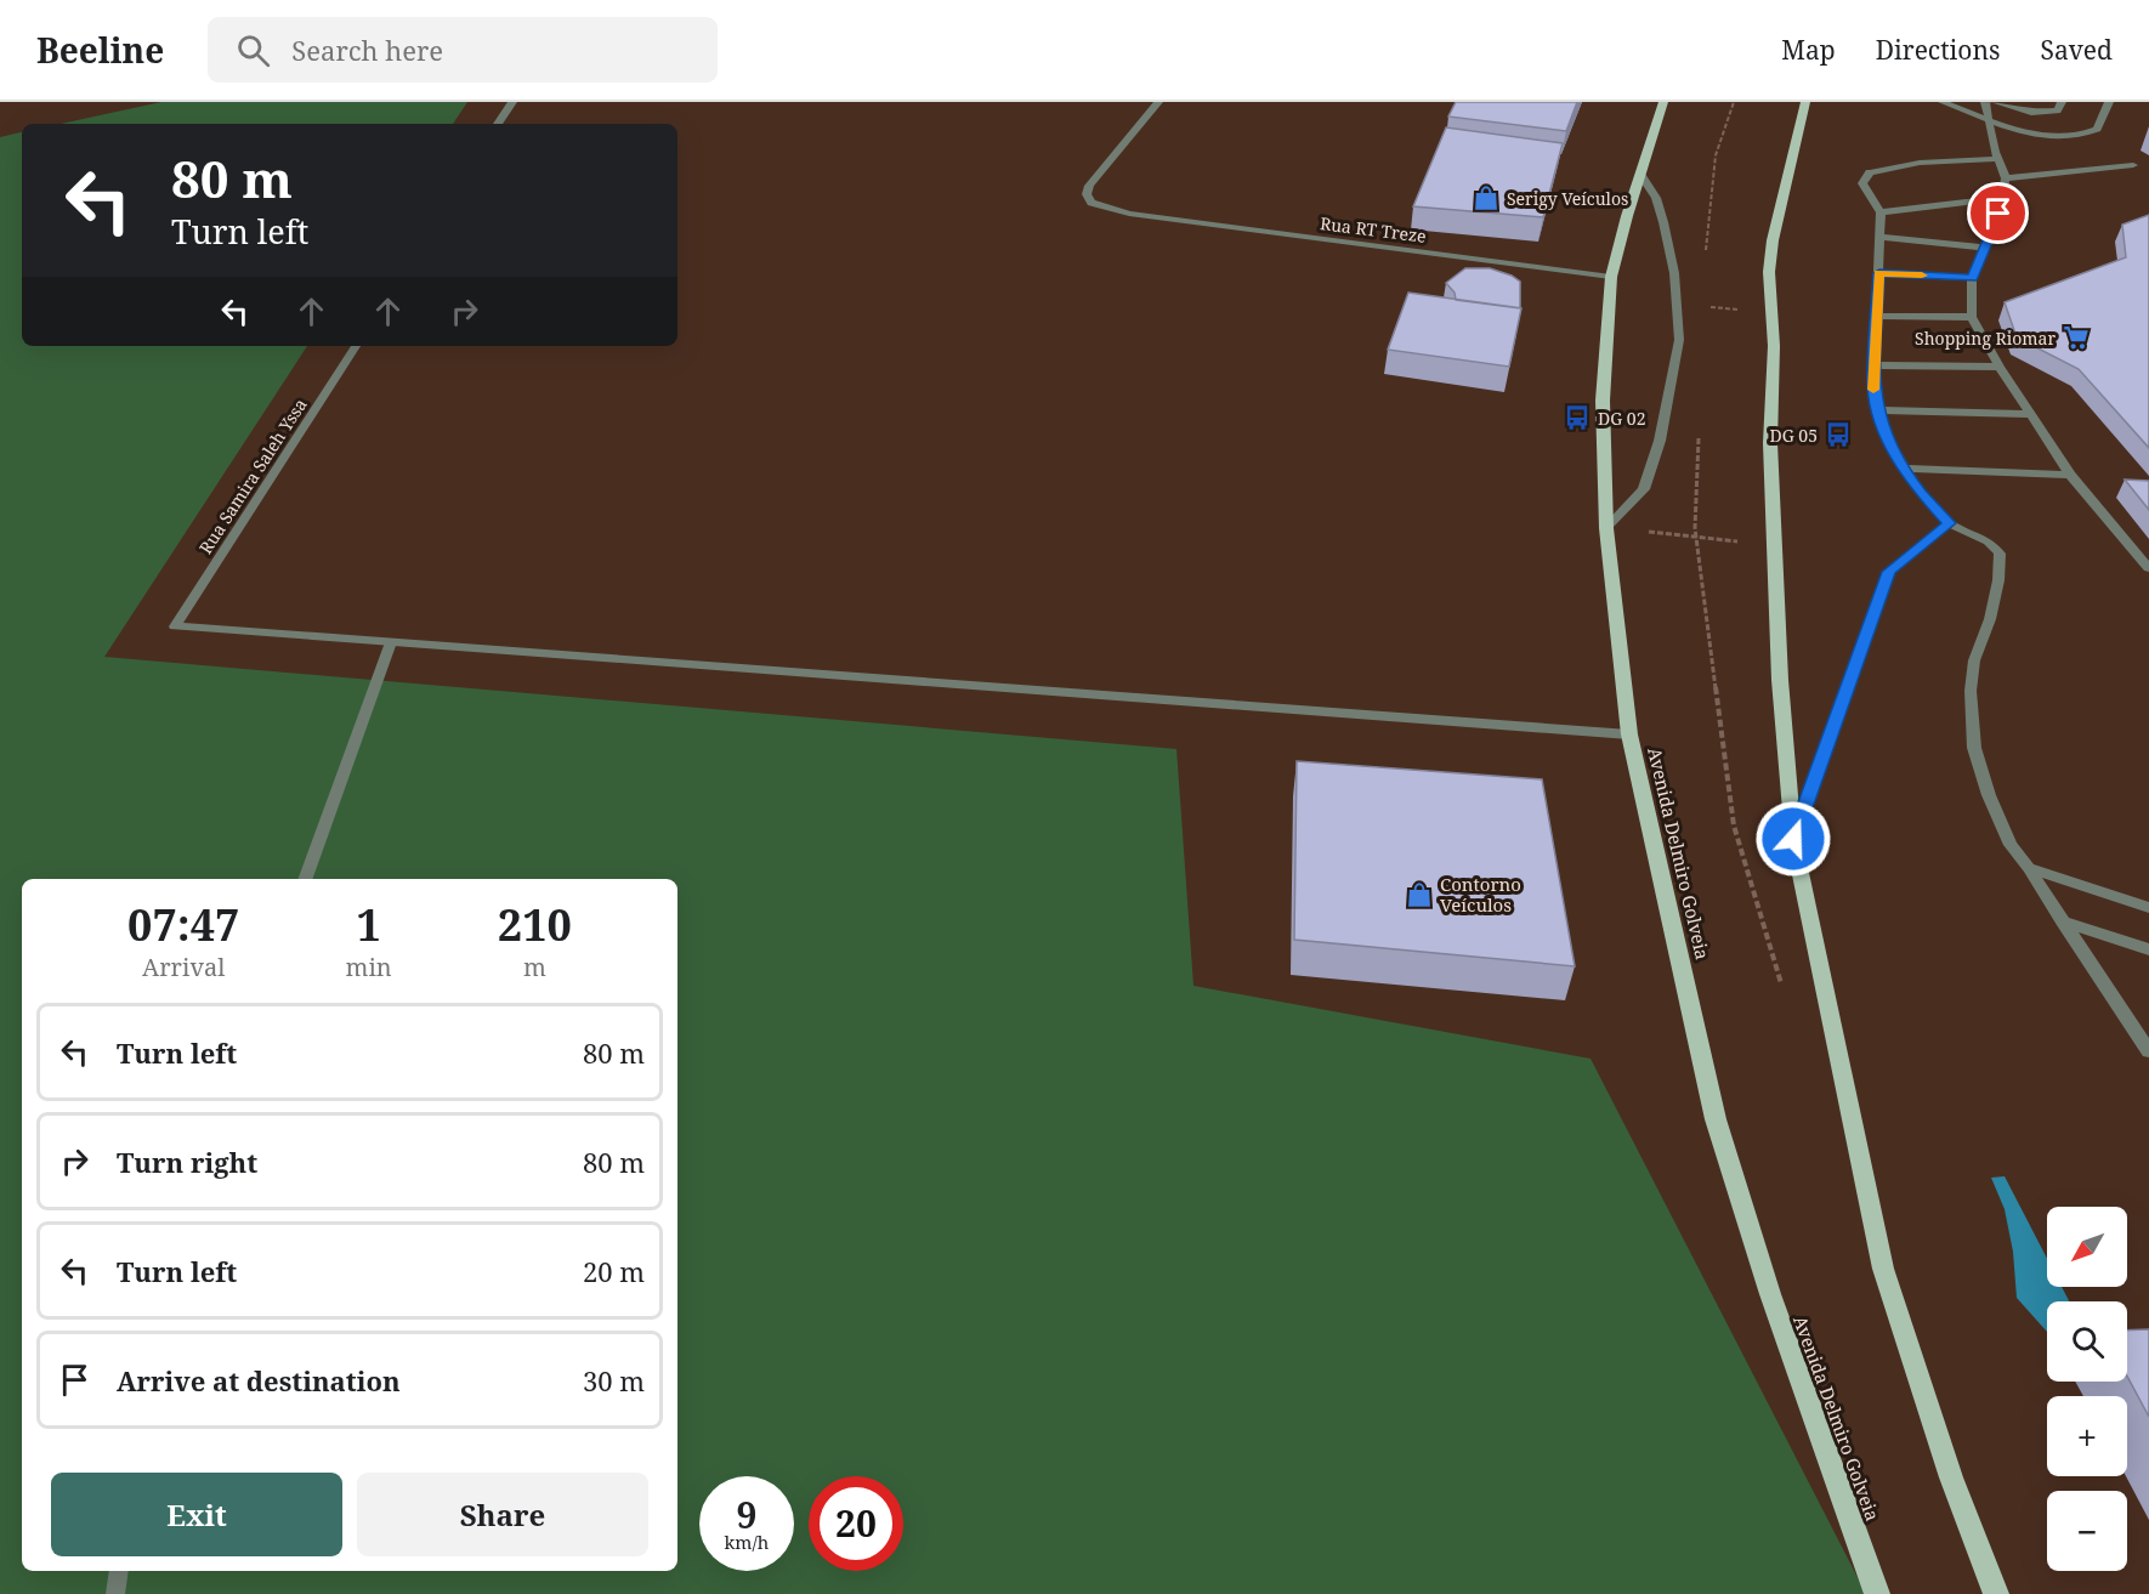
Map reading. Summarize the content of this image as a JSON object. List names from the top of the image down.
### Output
{
  "streets": {
    "main road": ["Avenida Delmiro Golveia"],
    "street": ["Rua RT Treze", "Rua Samira Saleh Yssa"]
  },
  "crossings": [
    ["Rua RT Treze", "Avenida Delmiro Golveia"]
  ],
  "places": {
    "shop": ["Serigy Veículos", "Contorno Veículos"],
    "supermarket": ["Shopping Riomar"],
    "bus stop": ["DG 02", "DG 05"]
  },
  "north": "bottom left",
  "page": {
    "header": "Beeline",
    "search": "Search here",
    "nav": ["Map", "Directions", "Saved"],
    "turn": ["80 m", "Turn left"],
    "eta": [
      "07:47",
      "Arrival",
      "1",
      "min",
      "210",
      "m"
    ],
    "list": [
      {
        "name": "Turn left",
        "value": "80 m"
      },
      {
        "name": "Turn right",
        "value": "80 m"
      },
      {
        "name": "Turn left",
        "value": "20 m"
      },
      {
        "name": "Arrive at destination",
        "value": "30 m"
      }
    ],
    "map_buttons": ["+", "−"],
    "buttons": ["Exit", "Share"],
    "speed": "9 km/h",
    "limit": "20"
  }
}
